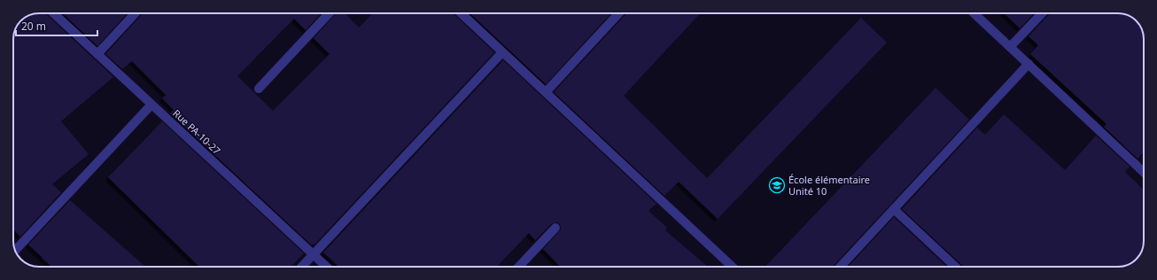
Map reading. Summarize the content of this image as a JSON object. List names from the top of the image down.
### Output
{
  "streets": {
    "street": ["Rue PA-10-27"]
  },
  "places": {
    "school or university": ["École élémentaire Unité 10"]
  },
  "scale_bar": "20 m"
}
